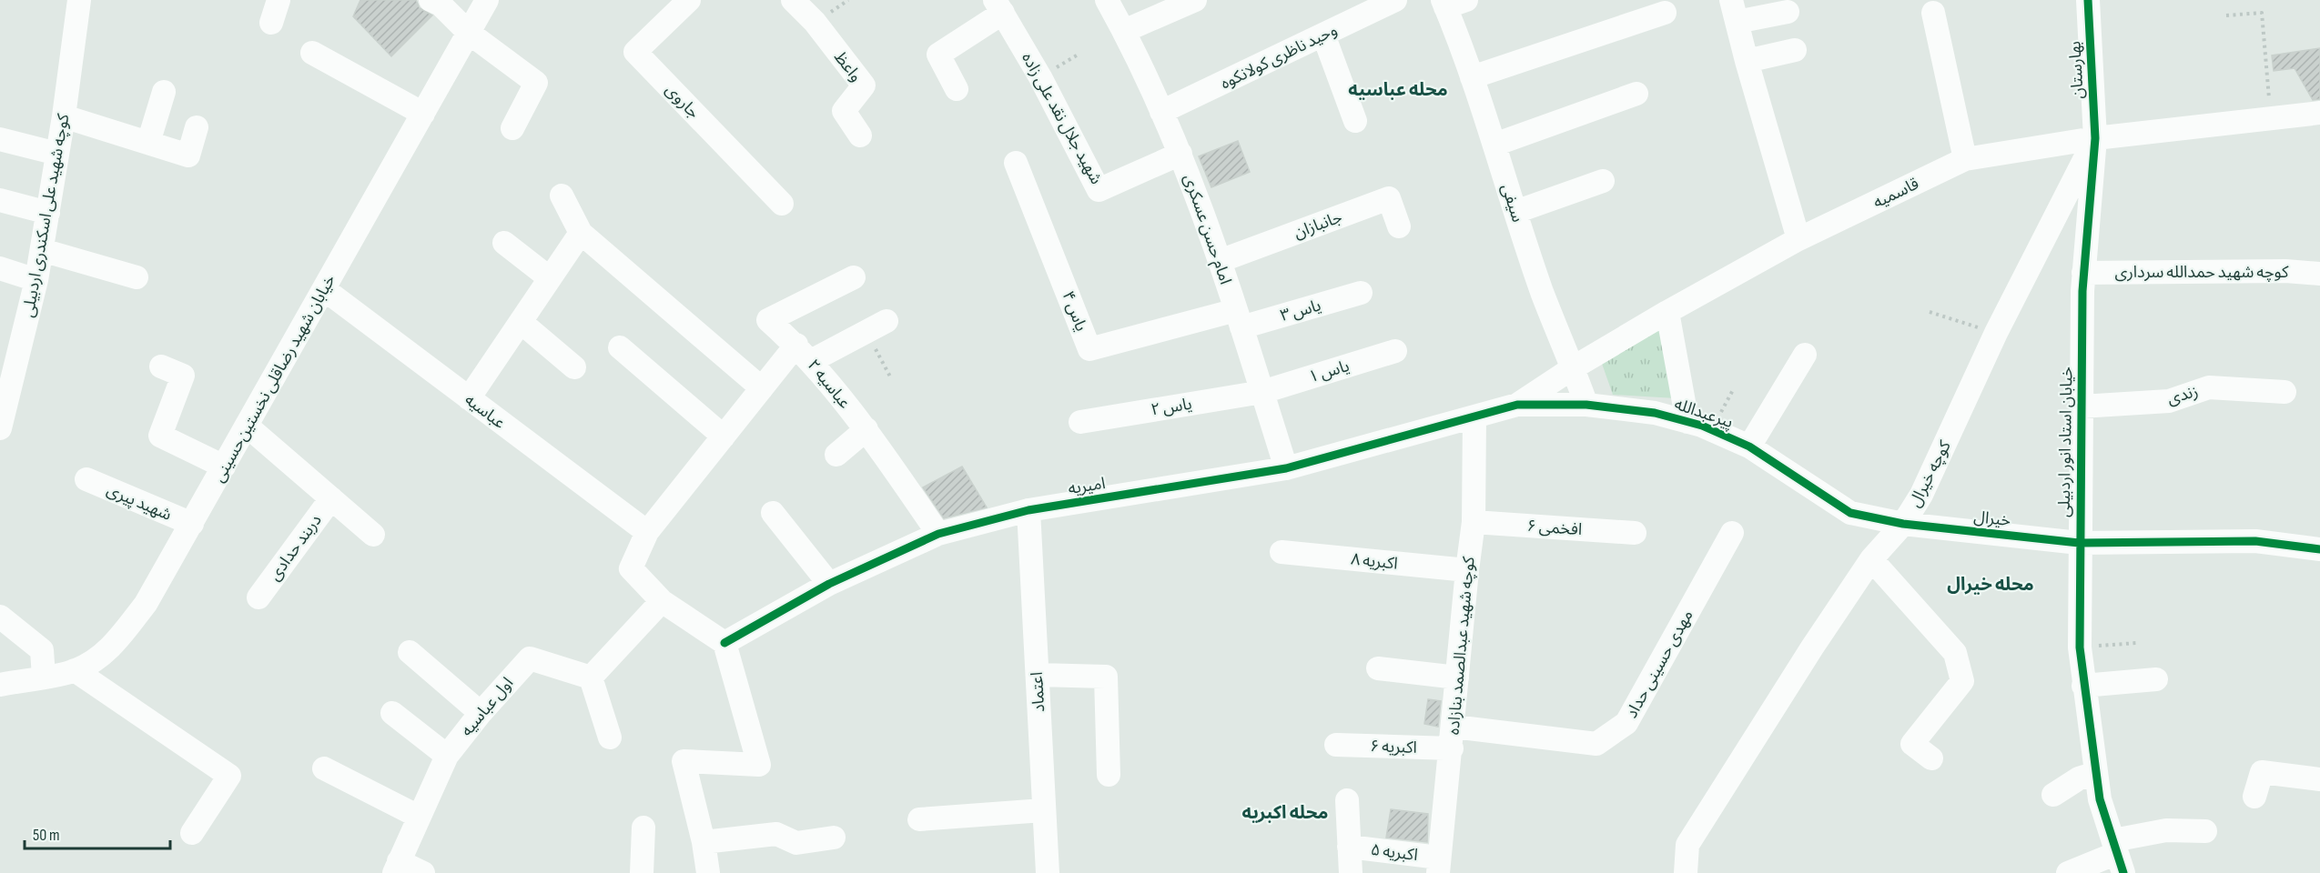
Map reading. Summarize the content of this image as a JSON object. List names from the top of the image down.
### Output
{
  "streets": {
    "street": [
      "وحید ناظری کولانکوه",
      "واعظ",
      "بهارستان",
      "جاروی",
      "شهید جلال نقد علی زاده",
      "قاسمیه",
      "سیفی",
      "کوچه شهید علی اسکندری اردبیلی",
      "جانبازان",
      "امام حسن عسکری",
      "کوچه شهید حمدالله سرداری",
      "یاس ۳",
      "یاس ۴",
      "یاس ۱",
      "خیابان شهید رضاقلی نخستین‌حسینی",
      "عباسیه ۲",
      "زندی",
      "یاس ۲",
      "عباسیه",
      "پیرعبدالله",
      "خیابان استاد انور اردبیلی",
      "کوچه خیرال",
      "امیریه",
      "شهید پیری",
      "خیرال",
      "افخمی ۶",
      "دربند حدادی",
      "اکبریه ۸",
      "کوچه شهید عبدالصمد بنازاده",
      "مهدی حسینی حداد",
      "اعتماد",
      "اول عباسیه",
      "اکبریه ۶",
      "اکبریه ۵"
    ]
  },
  "crossings": [
    ["وحید ناظری کولانکوه", "امام حسن عسکری"],
    ["بهارستان", "قاسمیه"],
    ["بهارستان", "خیابان استاد انور اردبیلی"],
    ["بهارستان", "کوچه خیرال"],
    ["شهید جلال نقد علی زاده", "امام حسن عسکری"],
    ["قاسمیه", "سیفی"],
    ["قاسمیه", "پیرعبدالله"],
    ["قاسمیه", "خیابان استاد انور اردبیلی"],
    ["قاسمیه", "کوچه خیرال"],
    ["سیفی", "پیرعبدالله"],
    ["جانبازان", "امام حسن عسکری"],
    ["امام حسن عسکری", "یاس ۳"],
    ["امام حسن عسکری", "یاس ۴"],
    ["امام حسن عسکری", "یاس ۱"],
    ["امام حسن عسکری", "یاس ۲"],
    ["امام حسن عسکری", "امیریه"],
    ["کوچه شهید حمدالله سرداری", "خیابان استاد انور اردبیلی"],
    ["یاس ۳", "یاس ۴"],
    ["یاس ۱", "یاس ۲"],
    ["خیابان شهید رضاقلی نخستین‌حسینی", "عباسیه"],
    ["خیابان شهید رضاقلی نخستین‌حسینی", "شهید پیری"],
    ["خیابان شهید رضاقلی نخستین‌حسینی", "دربند حدادی"],
    ["عباسیه ۲", "امیریه"],
    ["زندی", "خیابان استاد انور اردبیلی"],
    ["پیرعبدالله", "کوچه خیرال"],
    ["پیرعبدالله", "امیریه"],
    ["پیرعبدالله", "خیرال"],
    ["پیرعبدالله", "کوچه شهید عبدالصمد بنازاده"],
    ["خیابان استاد انور اردبیلی", "کوچه خیرال"],
    ["خیابان استاد انور اردبیلی", "خیرال"],
    ["کوچه خیرال", "خیرال"],
    ["امیریه", "کوچه شهید عبدالصمد بنازاده"],
    ["امیریه", "اعتماد"],
    ["افخمی ۶", "کوچه شهید عبدالصمد بنازاده"],
    ["اکبریه ۸", "کوچه شهید عبدالصمد بنازاده"],
    ["کوچه شهید عبدالصمد بنازاده", "مهدی حسینی حداد"],
    ["کوچه شهید عبدالصمد بنازاده", "اکبریه ۶"],
    ["کوچه شهید عبدالصمد بنازاده", "اکبریه ۵"],
    ["مهدی حسینی حداد", "اکبریه ۶"]
  ],
  "districts": ["محله عباسیه", "محله خیرال", "محله اکبریه"],
  "scale_bar": "50 m"
}
